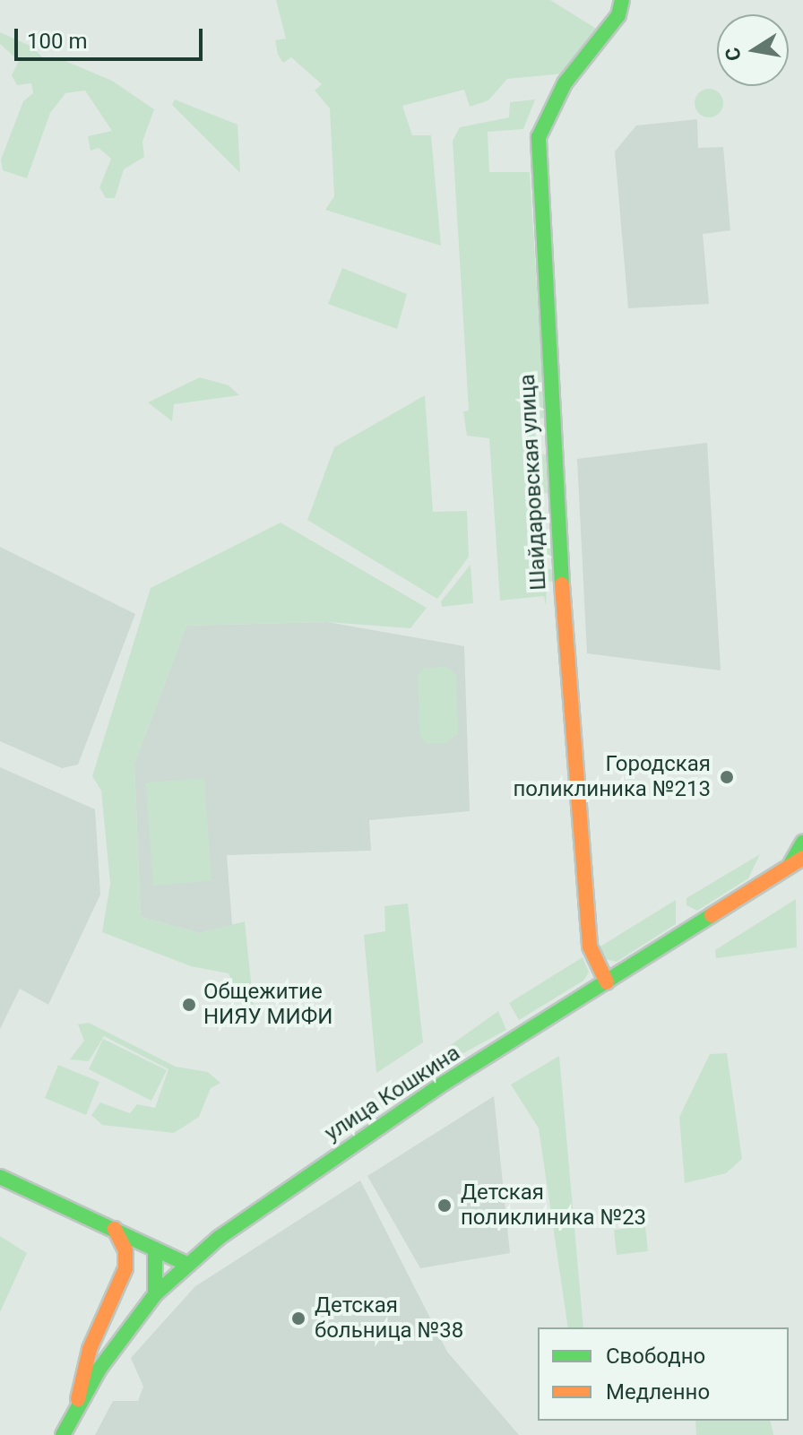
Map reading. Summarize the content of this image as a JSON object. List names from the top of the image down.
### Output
{
  "streets": {
    "main road": ["Шайдаровская улица", "улица Кошкина"]
  },
  "crossings": [
    ["Шайдаровская улица", "улица Кошкина"]
  ],
  "places": [
    "Городская поликлиника №213",
    "Общежитие НИЯУ МИФИ",
    "Детская поликлиника №23",
    "Детская больница №38"
  ],
  "legend": ["Свободно", "Медленно"],
  "scale_bar": "100 m",
  "north": "left"
}
